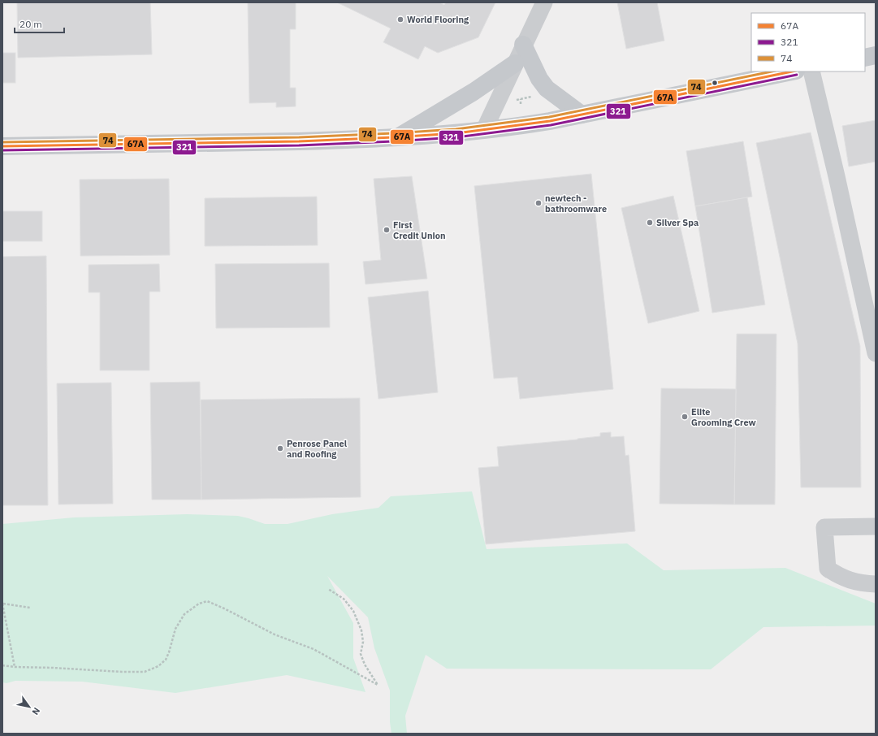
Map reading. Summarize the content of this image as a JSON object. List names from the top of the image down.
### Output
{
  "places": [
    "World Flooring",
    "newtech - bathroomware",
    "Silver Spa",
    "First Credit Union",
    "Elite Grooming Crew",
    "Penrose Panel and Roofing"
  ],
  "lines": ["transit line 67A", "transit line 74", "transit line 321"],
  "legend": ["67A", "321", "74"],
  "scale_bar": "20 m",
  "north": "bottom right"
}
